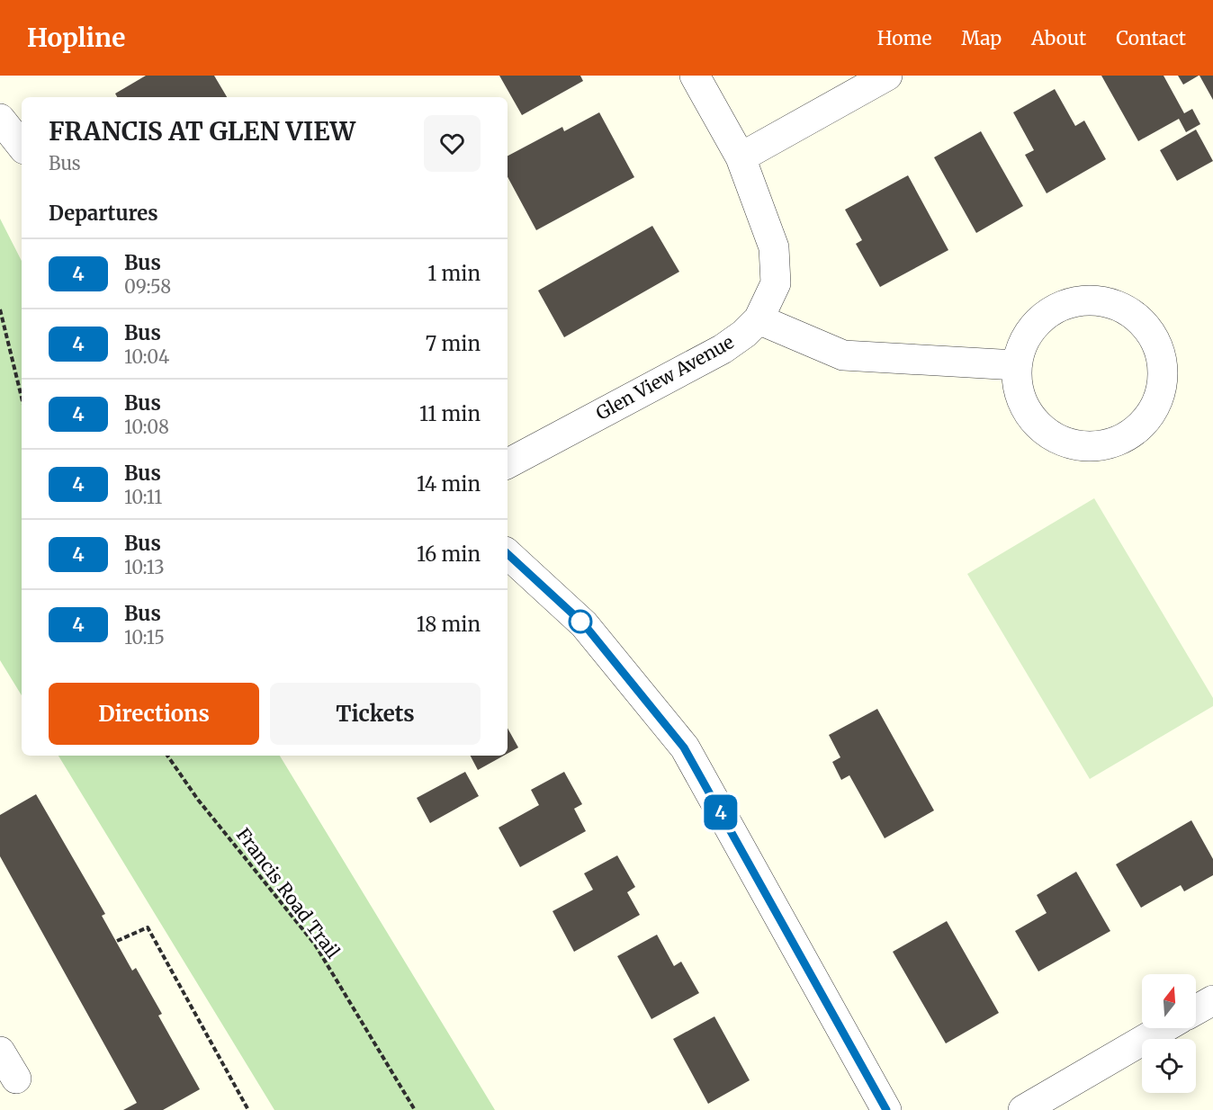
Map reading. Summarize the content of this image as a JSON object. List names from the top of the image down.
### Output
{
  "streets": {
    "street": ["Glen View Avenue"],
    "path": ["Francis Road Trail"]
  },
  "lines": ["bus line 4"],
  "north": "top",
  "page": {
    "header": "Hopline",
    "nav": [
      "Home",
      "Map",
      "About",
      "Contact"
    ],
    "on_map": "4",
    "heading": [
      ["FRANCIS AT GLEN VIEW", "Bus"],
      "Departures"
    ],
    "list": [
      {
        "mark": "4",
        "name": "Bus",
        "note": "09:58",
        "value": "1 min"
      },
      {
        "mark": "4",
        "name": "Bus",
        "note": "10:04",
        "value": "7 min"
      },
      {
        "mark": "4",
        "name": "Bus",
        "note": "10:08",
        "value": "11 min"
      },
      {
        "mark": "4",
        "name": "Bus",
        "note": "10:11",
        "value": "14 min"
      },
      {
        "mark": "4",
        "name": "Bus",
        "note": "10:13",
        "value": "16 min"
      },
      {
        "mark": "4",
        "name": "Bus",
        "note": "10:15",
        "value": "18 min"
      }
    ],
    "buttons": ["Directions", "Tickets"]
  }
}
